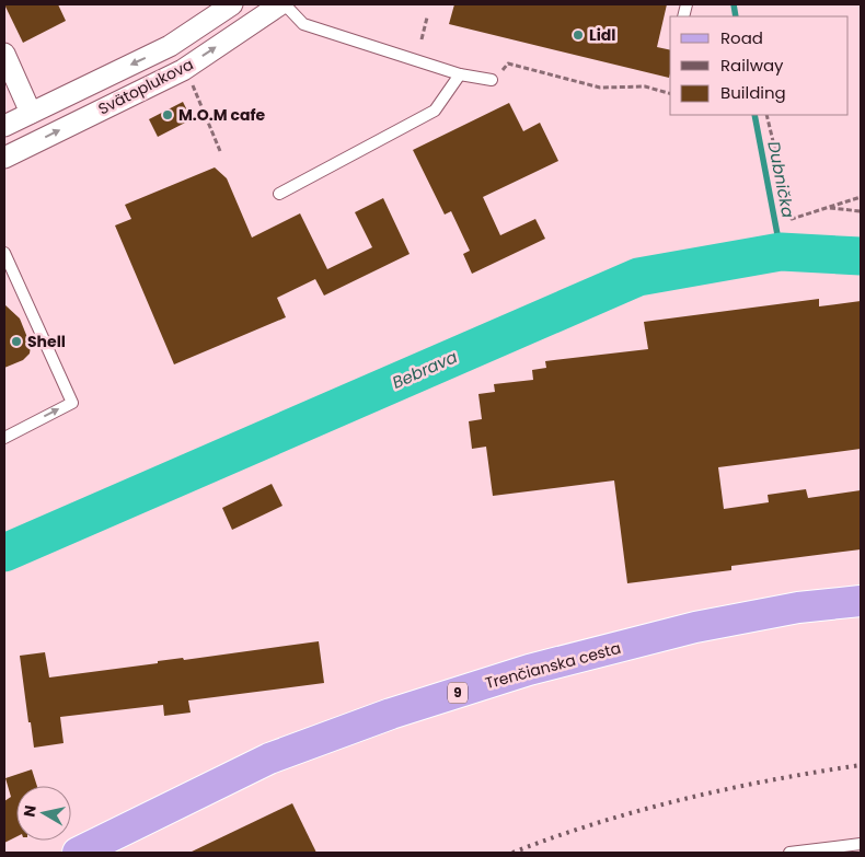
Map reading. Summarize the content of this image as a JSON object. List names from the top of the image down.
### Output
{
  "streets": {
    "main road": ["Trenčianska cesta", "9"],
    "street": ["Svätoplukova"]
  },
  "water": ["Dubnička", "Bebrava"],
  "places": ["Lidl", "M.O.M cafe", "Shell"],
  "legend": ["Road", "Railway", "Building"],
  "north": "left"
}
